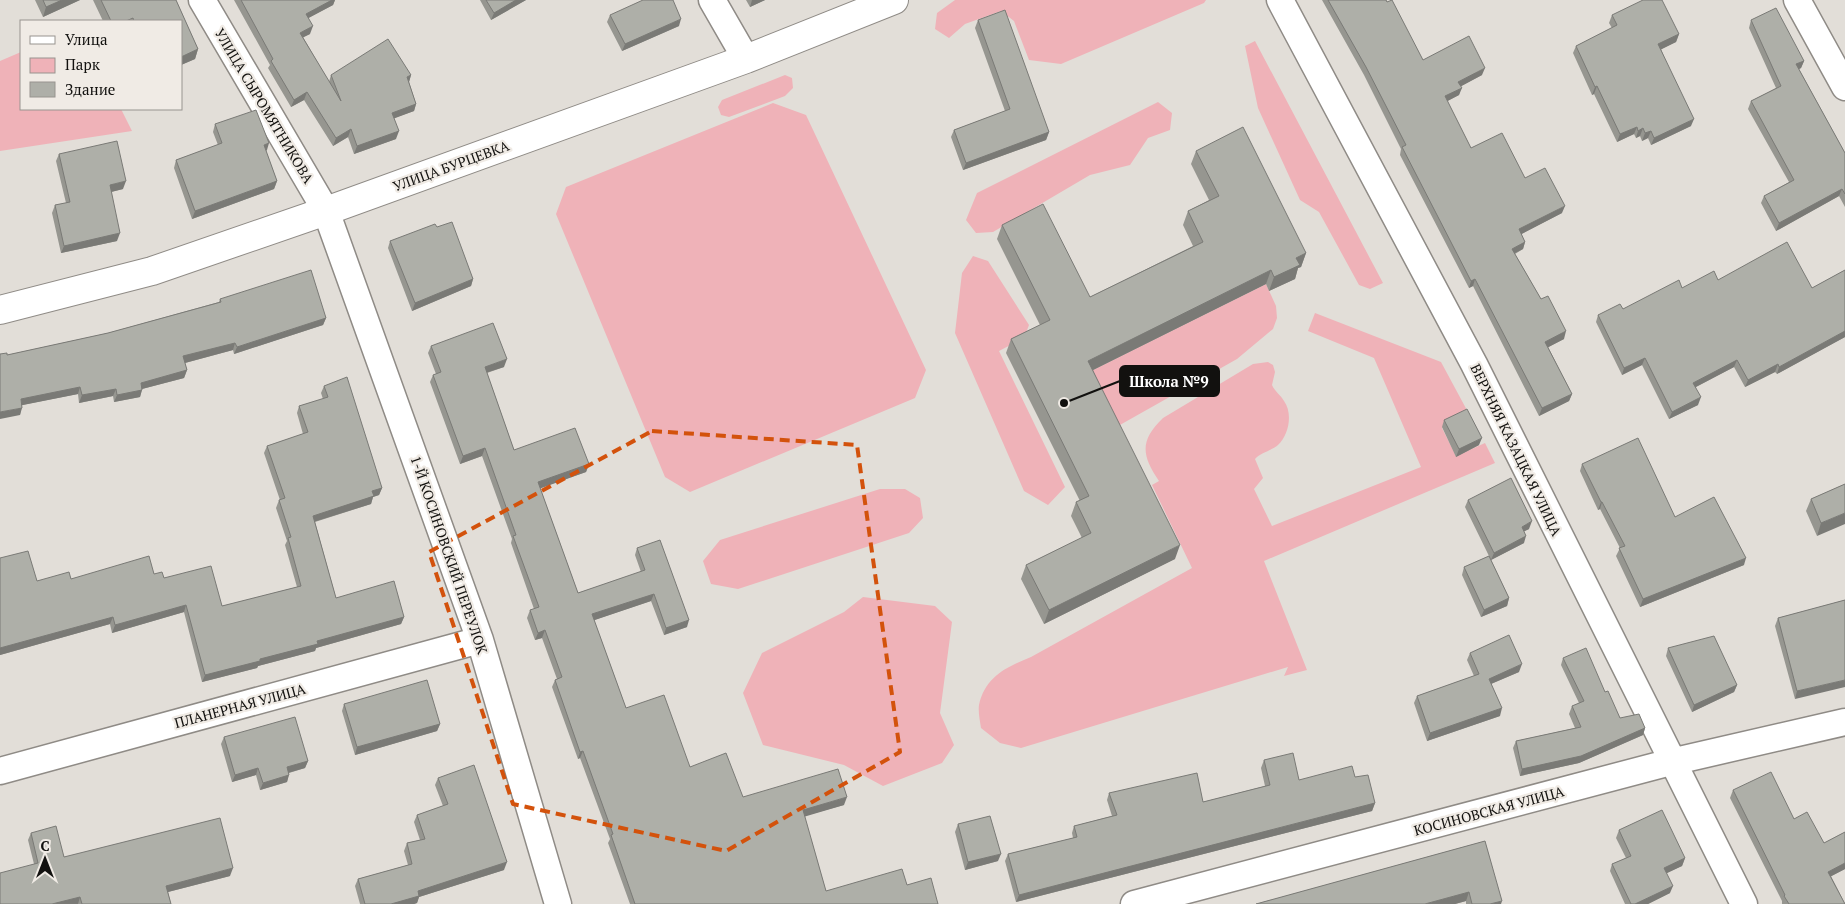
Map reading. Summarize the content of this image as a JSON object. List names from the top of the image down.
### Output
{
  "streets": {
    "street": [
      "УЛИЦА СЫРОМЯТНИКОВА",
      "УЛИЦА БУРЦЕВКА",
      "ВЕРХНЯЯ КАЗАЦКАЯ УЛИЦА",
      "1-Й КОСИНОВСКИЙ ПЕРЕУЛОК",
      "ПЛАНЕРНАЯ УЛИЦА",
      "КОСИНОВСКАЯ УЛИЦА"
    ]
  },
  "crossings": [
    ["УЛИЦА СЫРОМЯТНИКОВА", "УЛИЦА БУРЦЕВКА"],
    ["УЛИЦА СЫРОМЯТНИКОВА", "1-Й КОСИНОВСКИЙ ПЕРЕУЛОК"],
    ["УЛИЦА БУРЦЕВКА", "1-Й КОСИНОВСКИЙ ПЕРЕУЛОК"],
    ["ВЕРХНЯЯ КАЗАЦКАЯ УЛИЦА", "КОСИНОВСКАЯ УЛИЦА"],
    ["1-Й КОСИНОВСКИЙ ПЕРЕУЛОК", "ПЛАНЕРНАЯ УЛИЦА"]
  ],
  "places": ["Школа №9"],
  "legend": ["Улица", "Парк", "Здание"],
  "north": "top"
}
